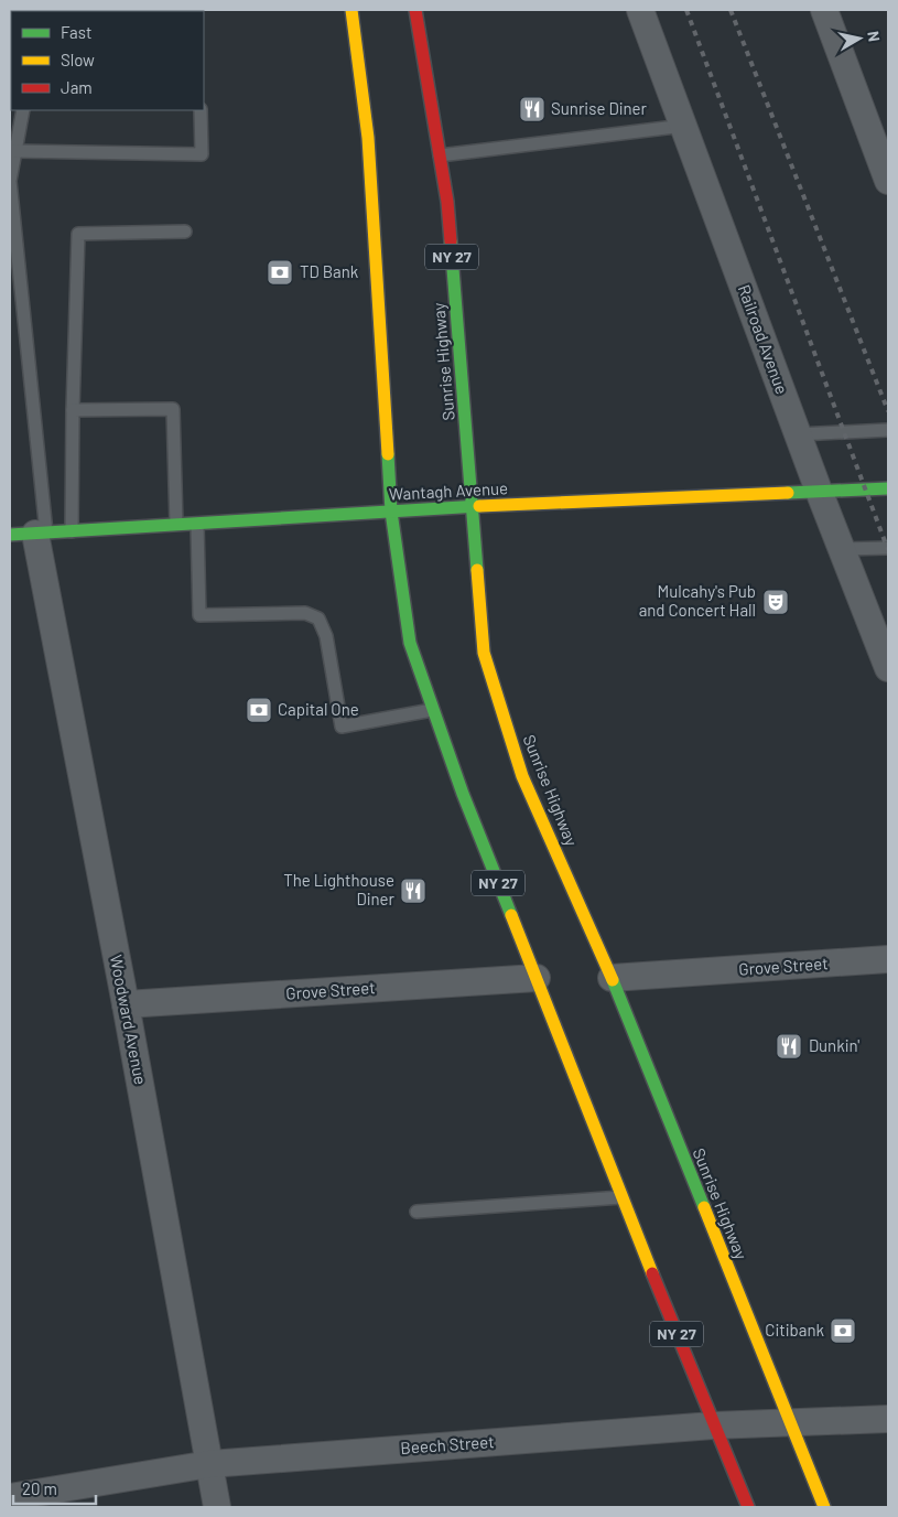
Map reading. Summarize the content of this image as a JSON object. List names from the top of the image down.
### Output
{
  "streets": {
    "main road": ["NY 27", "Sunrise Highway", "Wantagh Avenue"],
    "street": [
      "Railroad Avenue",
      "Grove Street",
      "Woodward Avenue",
      "Beech Street"
    ]
  },
  "crossings": [
    ["NY 27", "Wantagh Avenue"],
    ["NY 27", "Grove Street"],
    ["NY 27", "Beech Street"],
    ["Railroad Avenue", "Wantagh Avenue"],
    ["Sunrise Highway", "Wantagh Avenue"],
    ["Sunrise Highway", "Grove Street"],
    ["Sunrise Highway", "Beech Street"],
    ["Wantagh Avenue", "Woodward Avenue"],
    ["Grove Street", "Woodward Avenue"],
    ["Woodward Avenue", "Beech Street"]
  ],
  "places": {
    "restaurant": ["Sunrise Diner", "The Lighthouse Diner", "Dunkin'"],
    "bank": ["TD Bank", "Capital One", "Citibank"],
    "theatre": ["Mulcahy's Pub and Concert Hall"]
  },
  "legend": ["Fast", "Slow", "Jam"],
  "scale_bar": "20 m",
  "north": "right"
}
